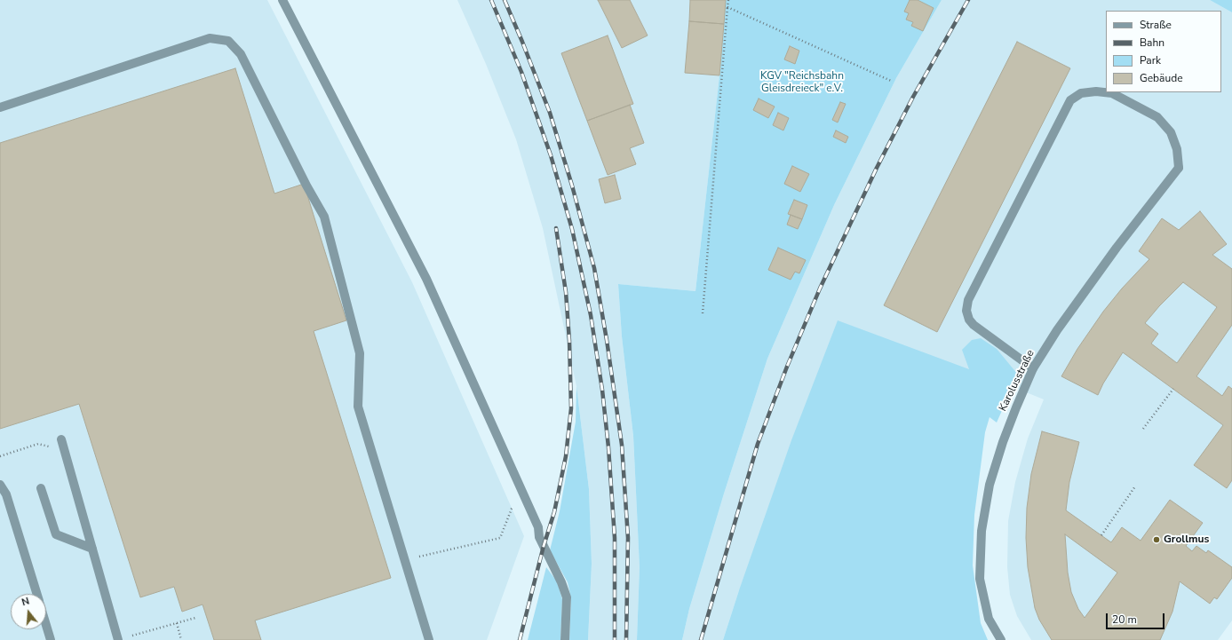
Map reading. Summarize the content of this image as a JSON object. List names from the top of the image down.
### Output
{
  "streets": {
    "street": ["Karolusstraße"]
  },
  "parks": ["KGV \"Reichsbahn Gleisdreieck\" e.V."],
  "places": ["Grollmus"],
  "legend": [
    "Straße",
    "Bahn",
    "Park",
    "Gebäude"
  ],
  "scale_bar": "20 m",
  "north": "top"
}
